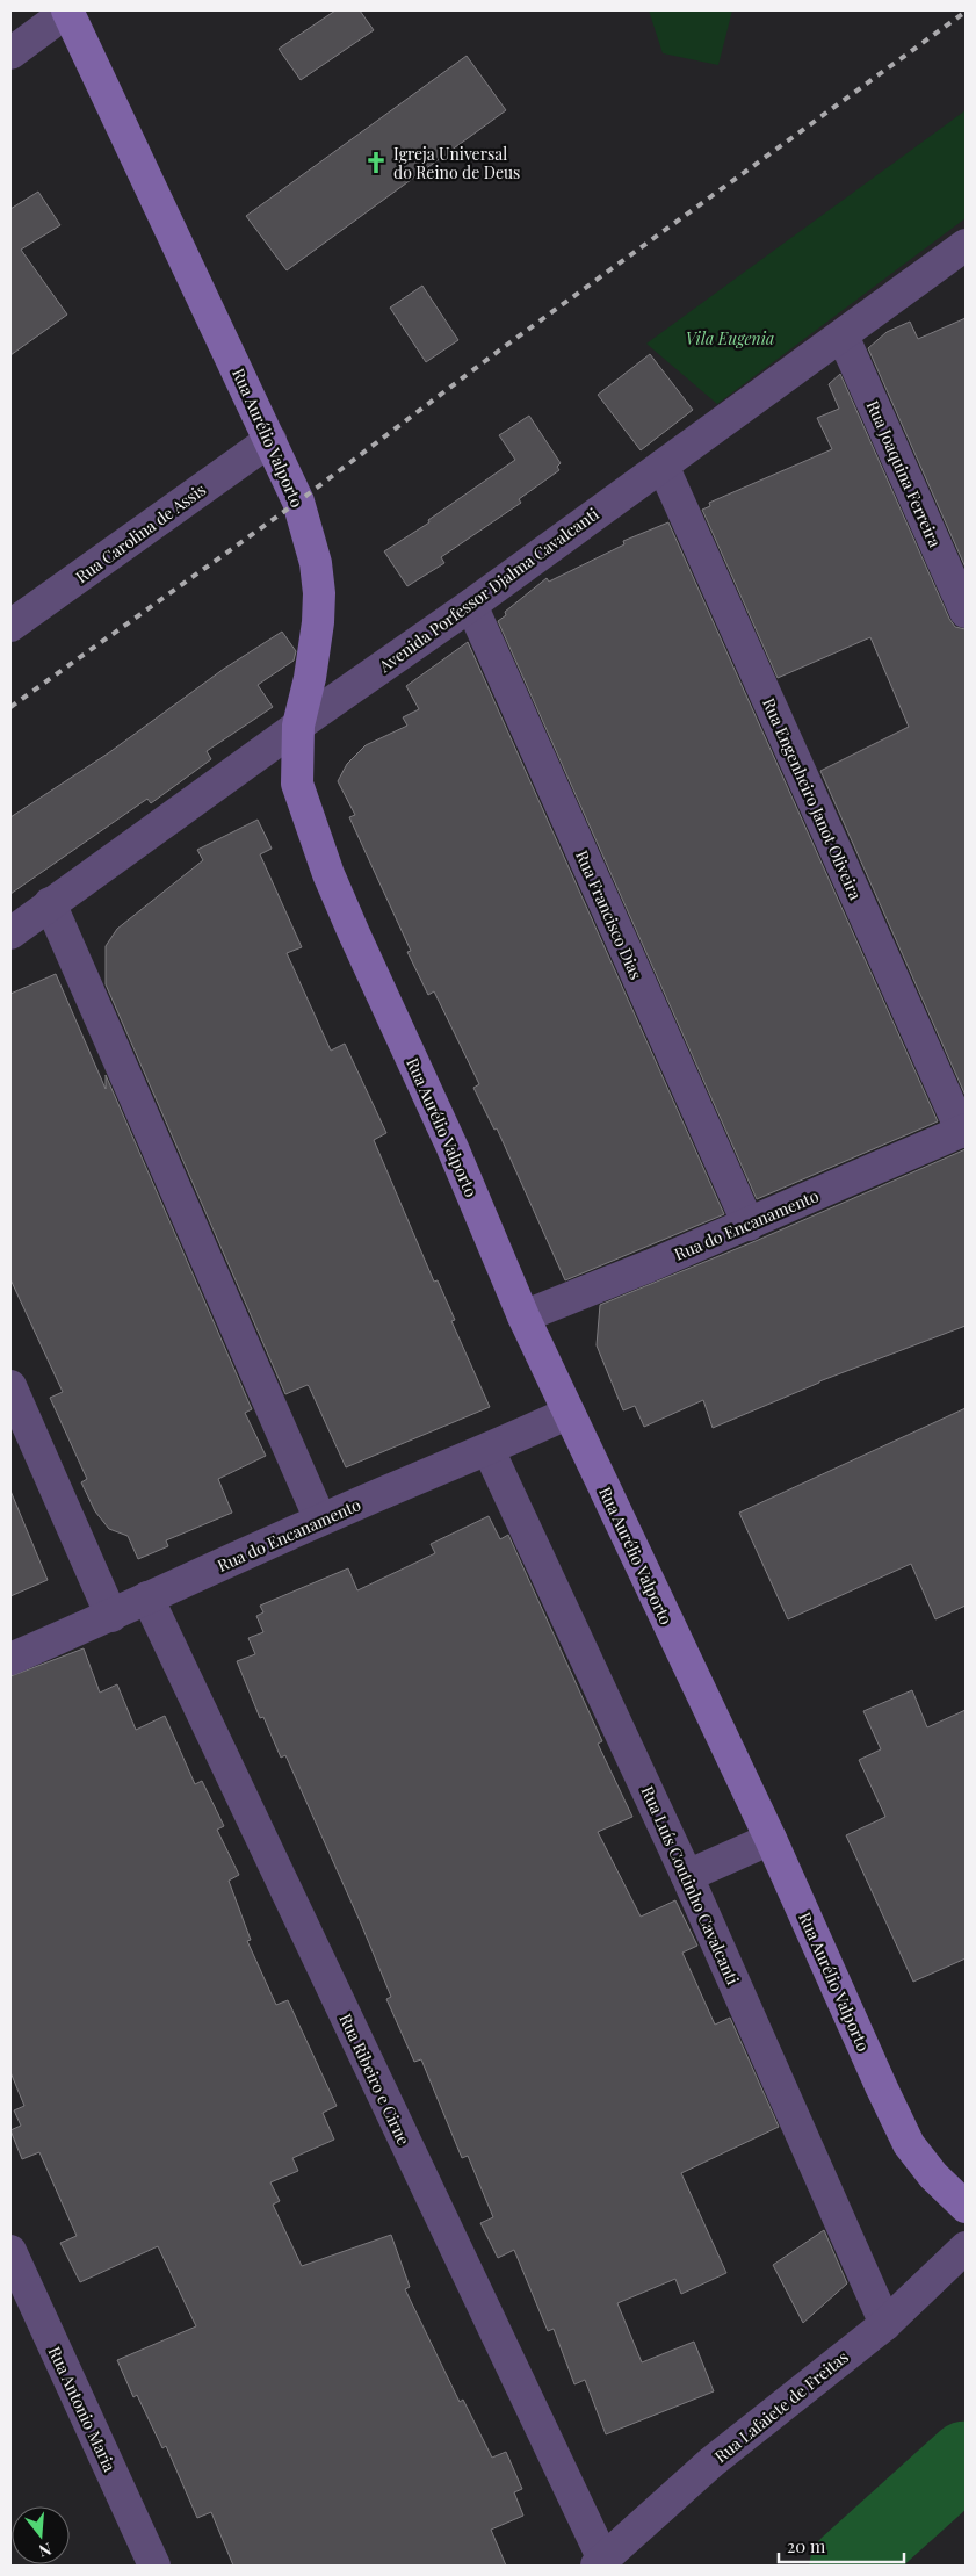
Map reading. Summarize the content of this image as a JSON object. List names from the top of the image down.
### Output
{
  "streets": {
    "main road": ["Rua Aurélio Valporto"],
    "street": [
      "Rua Joaquina Ferreira",
      "Rua Carolina de Assis",
      "Avenida Porfessor Djalma Cavalcanti",
      "Rua Engenheiro Janot Oliveira",
      "Rua Francisco Dias",
      "Rua do Encanamento",
      "Rua Luís Coutinho Cavalcanti",
      "Rua Ribeiro e Cirne",
      "Rua Lafaiete de Freitas",
      "Rua Antonio Maria"
    ]
  },
  "crossings": [
    ["Rua Aurélio Valporto", "Rua Carolina de Assis"],
    ["Rua Aurélio Valporto", "Avenida Porfessor Djalma Cavalcanti"],
    ["Rua Aurélio Valporto", "Rua do Encanamento"],
    ["Rua Joaquina Ferreira", "Avenida Porfessor Djalma Cavalcanti"],
    ["Avenida Porfessor Djalma Cavalcanti", "Rua Engenheiro Janot Oliveira"],
    ["Avenida Porfessor Djalma Cavalcanti", "Rua Francisco Dias"],
    ["Rua Engenheiro Janot Oliveira", "Rua do Encanamento"],
    ["Rua Francisco Dias", "Rua do Encanamento"],
    ["Rua do Encanamento", "Rua Luís Coutinho Cavalcanti"],
    ["Rua do Encanamento", "Rua Ribeiro e Cirne"],
    ["Rua Luís Coutinho Cavalcanti", "Rua Lafaiete de Freitas"],
    ["Rua Ribeiro e Cirne", "Rua Lafaiete de Freitas"]
  ],
  "parks": ["Vila Eugenia"],
  "places": {
    "church": ["Igreja Universal do Reino de Deus"]
  },
  "scale_bar": "20 m",
  "north": "bottom"
}
